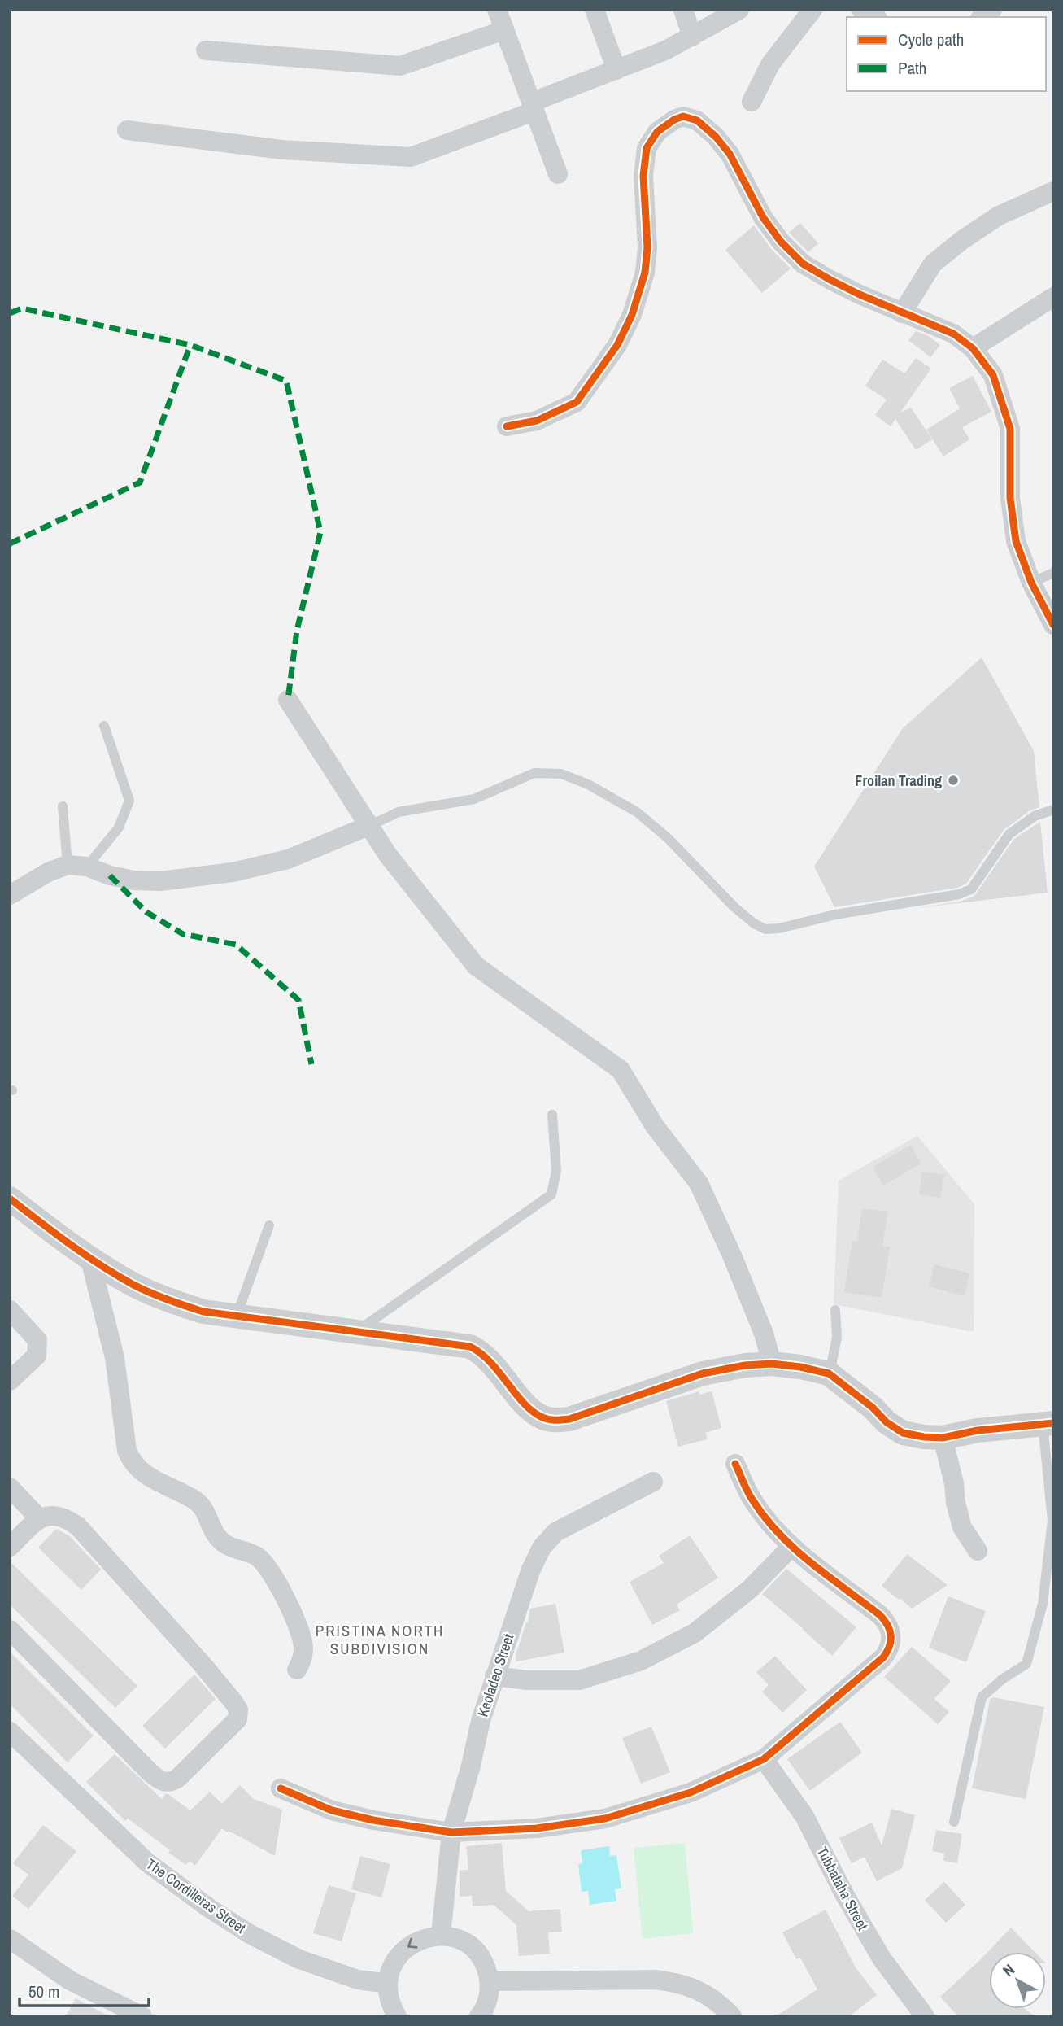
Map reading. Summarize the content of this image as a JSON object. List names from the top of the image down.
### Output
{
  "streets": {
    "street": ["Keoladeo Street", "Tubbataha Street", "The Cordilleras Street"]
  },
  "districts": ["PRISTINA NORTH SUBDIVISION"],
  "places": ["Froilan Trading"],
  "legend": ["Cycle path", "Path"],
  "scale_bar": "50 m",
  "north": "top left"
}
